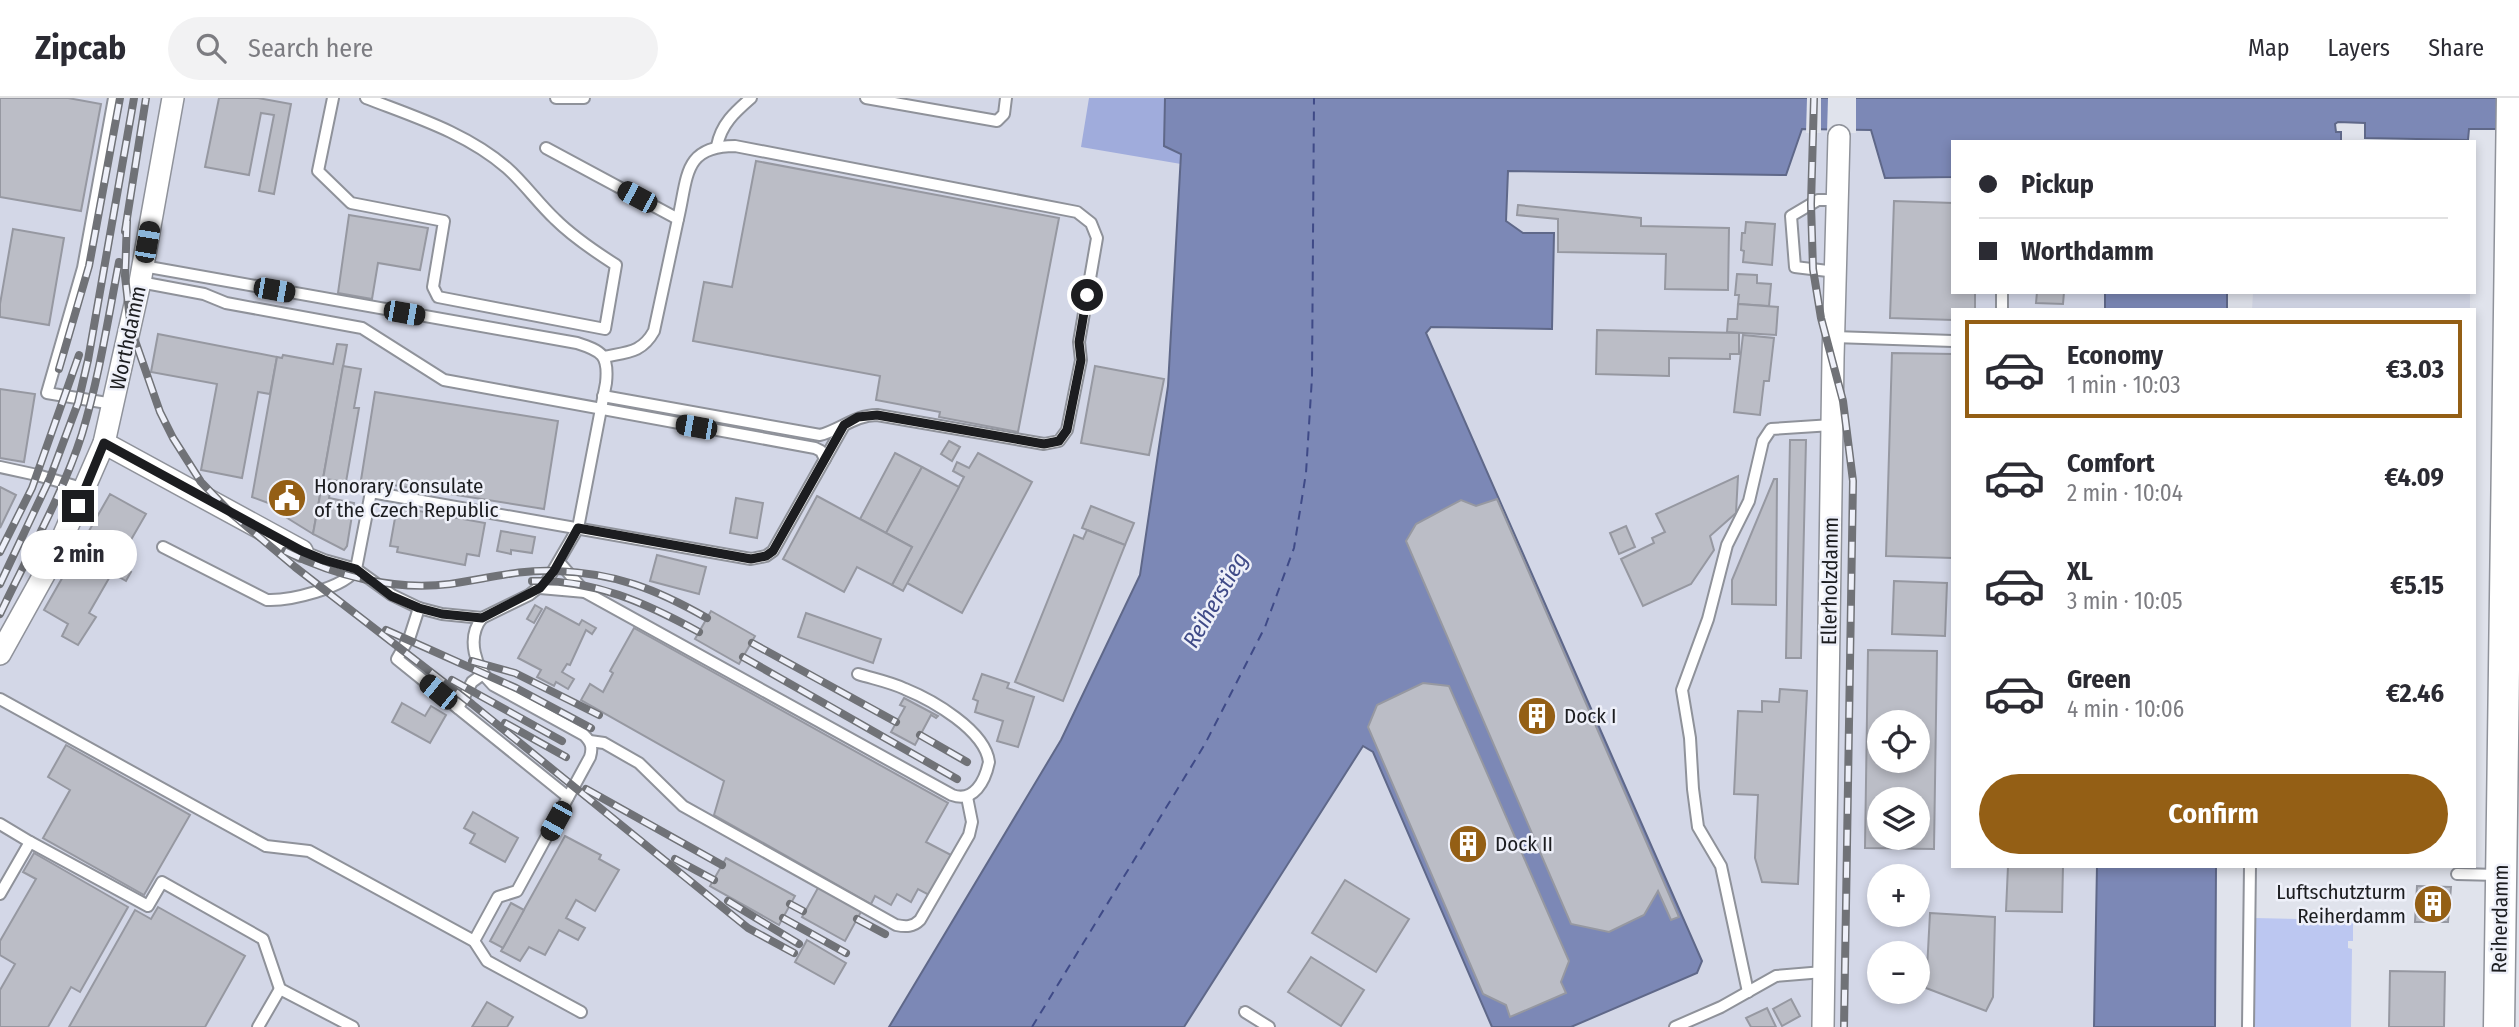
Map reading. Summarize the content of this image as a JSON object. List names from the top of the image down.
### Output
{
  "streets": {
    "street": ["Worthdamm", "Ellerholzdamm", "Reiherdamm"]
  },
  "water": ["Reiherstieg"],
  "places": {
    "public building": ["Honorary Consulate of the Czech Republic"],
    "building": ["Dock I", "Dock II", "Luftschutzturm Reiherdamm"]
  },
  "page": {
    "header": "Zipcab",
    "search": "Search here",
    "nav": ["Map", "Layers", "Share"],
    "banner": ["Pickup", "Worthdamm"],
    "list": [
      {
        "name": "Economy",
        "note": "1 min · 10:03",
        "value": "€3.03"
      },
      {
        "name": "Comfort",
        "note": "2 min · 10:04",
        "value": "€4.09"
      },
      {
        "name": "XL",
        "note": "3 min · 10:05",
        "value": "€5.15"
      },
      {
        "name": "Green",
        "note": "4 min · 10:06",
        "value": "€2.46"
      }
    ],
    "bubble": "2 min",
    "map_buttons": ["+", "−"],
    "buttons": "Confirm"
  }
}
